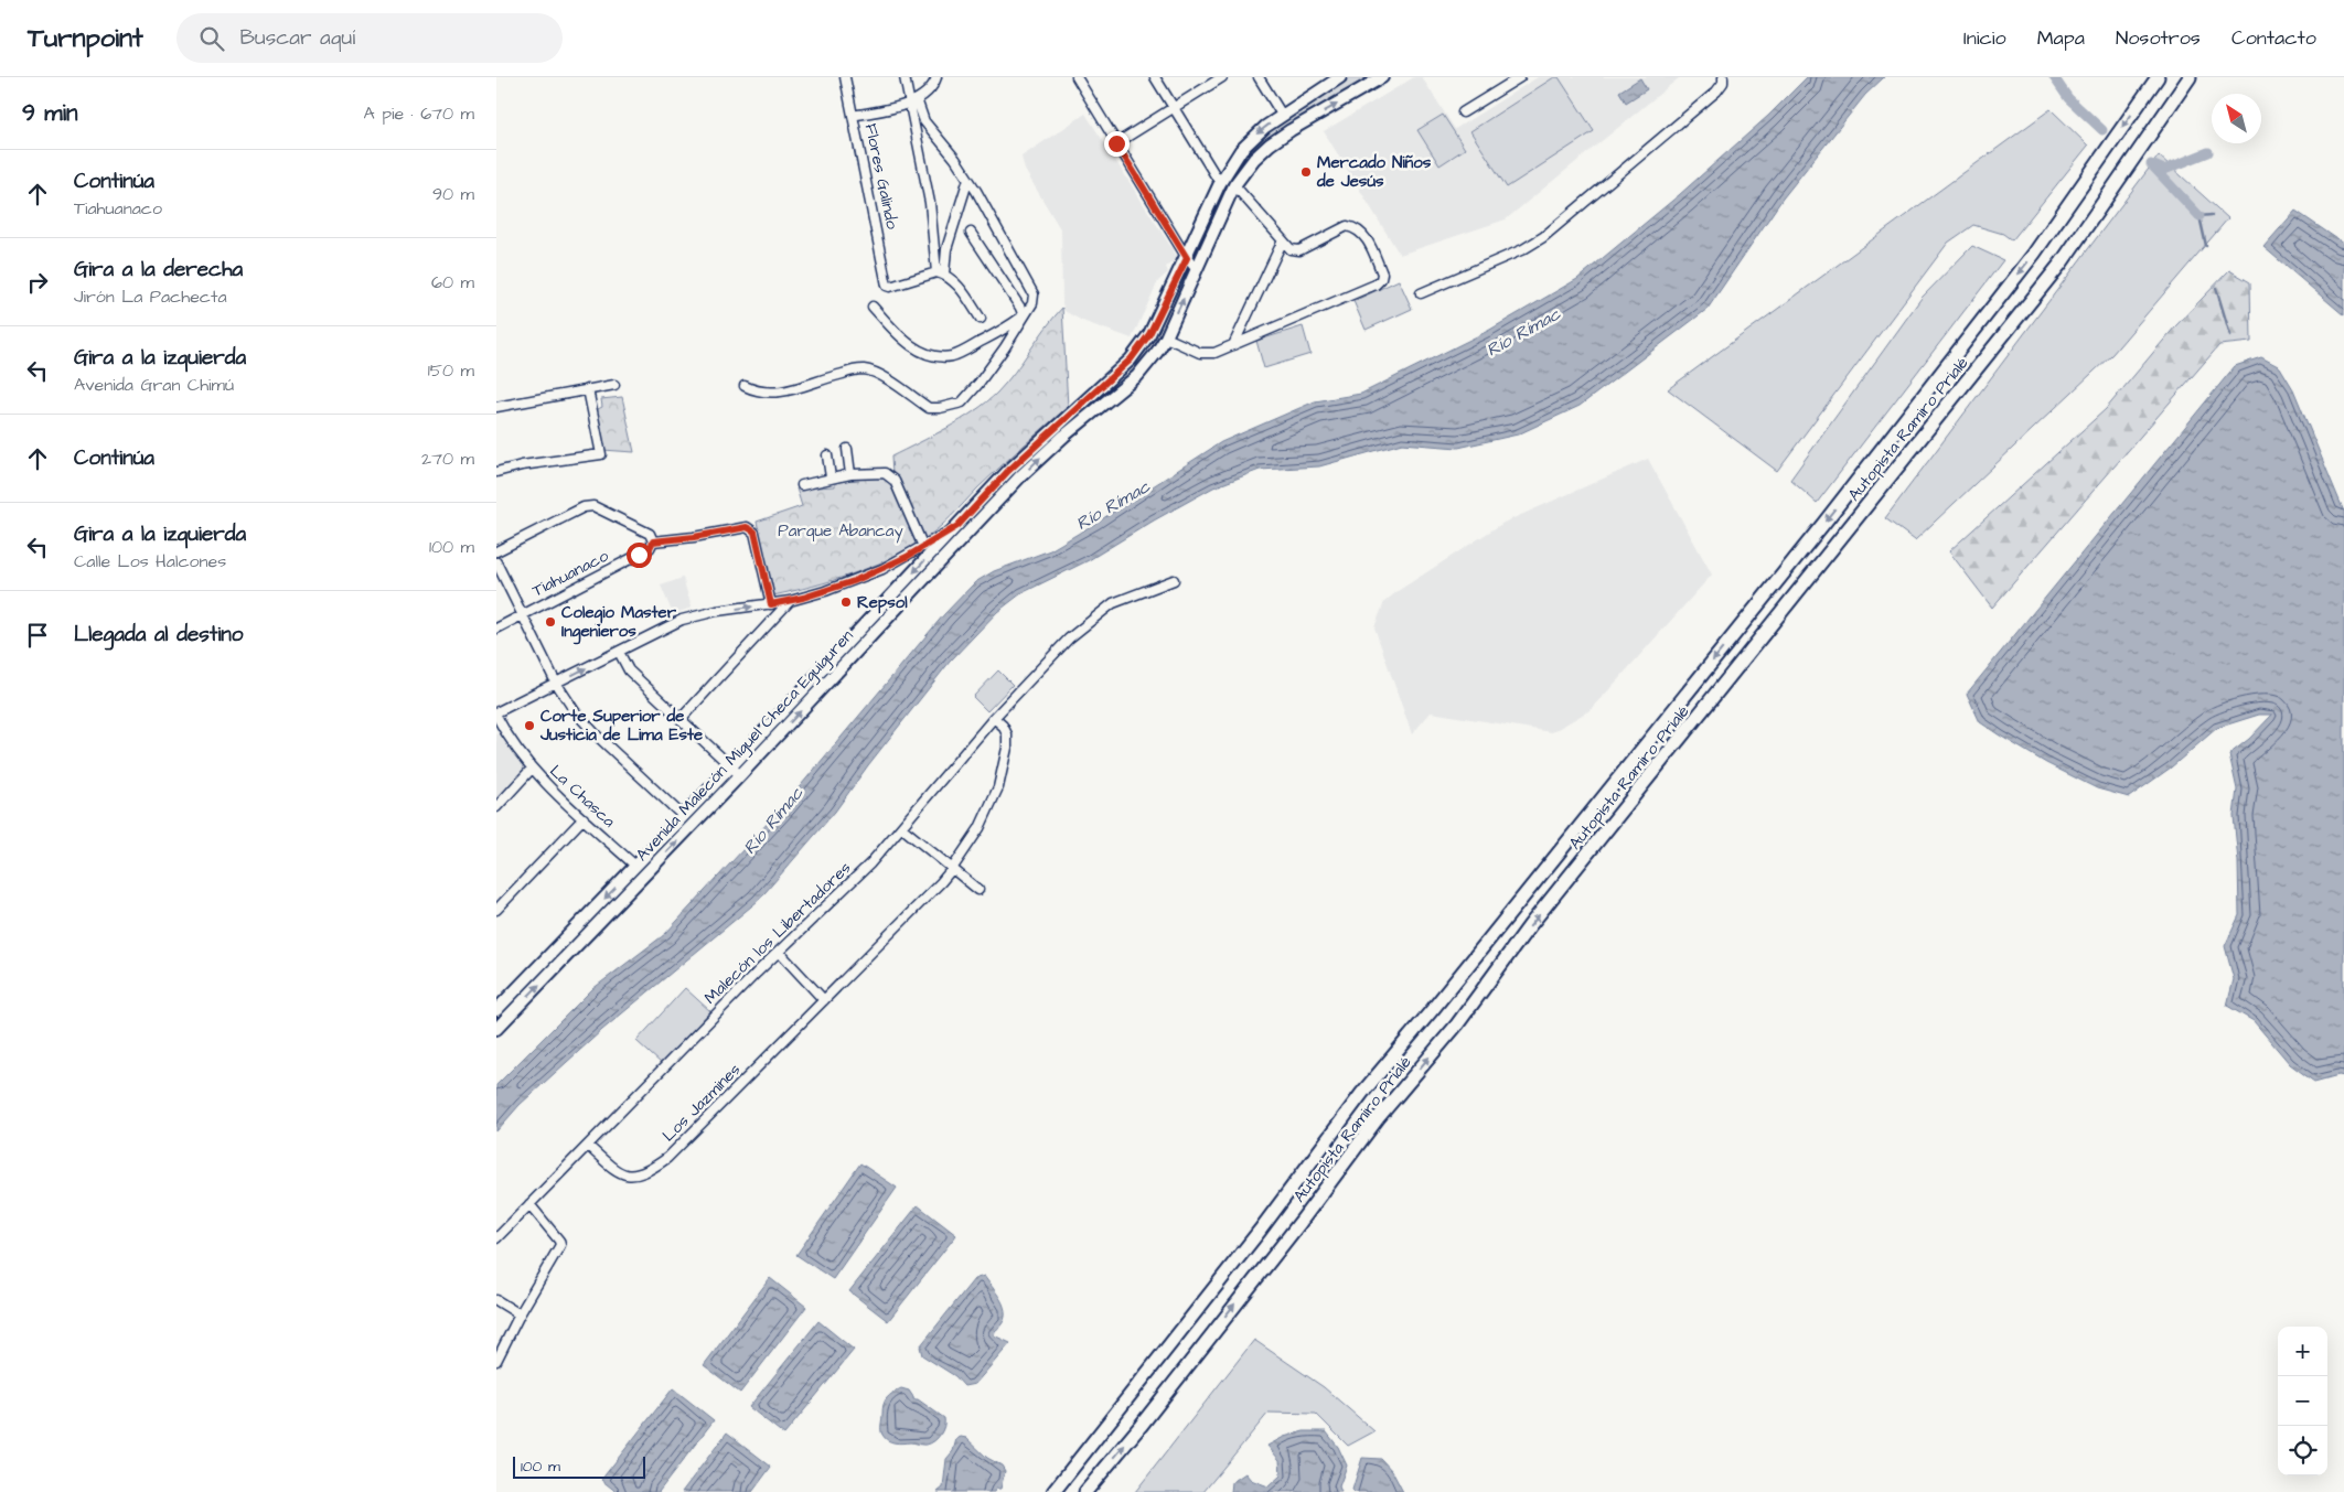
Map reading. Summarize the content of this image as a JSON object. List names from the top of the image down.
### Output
{
  "streets": {
    "highway": ["Autopista Ramiro Prialé"],
    "main road": ["Avenida Malecón Miguel Checa Eguiguren"],
    "street": [
      "Flores Galindo",
      "Tiahuanaco",
      "La Chasca",
      "Malecón los Libertadores",
      "Los Jazmines"
    ]
  },
  "crossings": [
    ["Avenida Malecón Miguel Checa Eguiguren", "La Chasca"],
    ["Malecón los Libertadores", "Los Jazmines"]
  ],
  "water": ["Río Rímac"],
  "parks": ["Parque Abancay"],
  "places": [
    "Mercado Niños de Jesús",
    "Repsol",
    "Colegio Master Ingenieros",
    "Corte Superior de Justicia de Lima Este"
  ],
  "scale_bar": "100 m",
  "north": "top left",
  "page": {
    "header": "Turnpoint",
    "search": "Buscar aquí",
    "nav": [
      "Inicio",
      "Mapa",
      "Nosotros",
      "Contacto"
    ],
    "heading": ["9 min", "A pie · 670 m"],
    "list": [
      ["Continúa", "Tiahuanaco", "90 m"],
      ["Gira a la derecha", "Jirón La Pachecta", "60 m"],
      ["Gira a la izquierda", "Avenida Gran Chimú", "150 m"],
      ["Continúa", "270 m"],
      ["Gira a la izquierda", "Calle Los Halcones", "100 m"],
      "Llegada al destino"
    ],
    "map_buttons": ["+", "−"],
    "scale": "100 m"
  }
}
